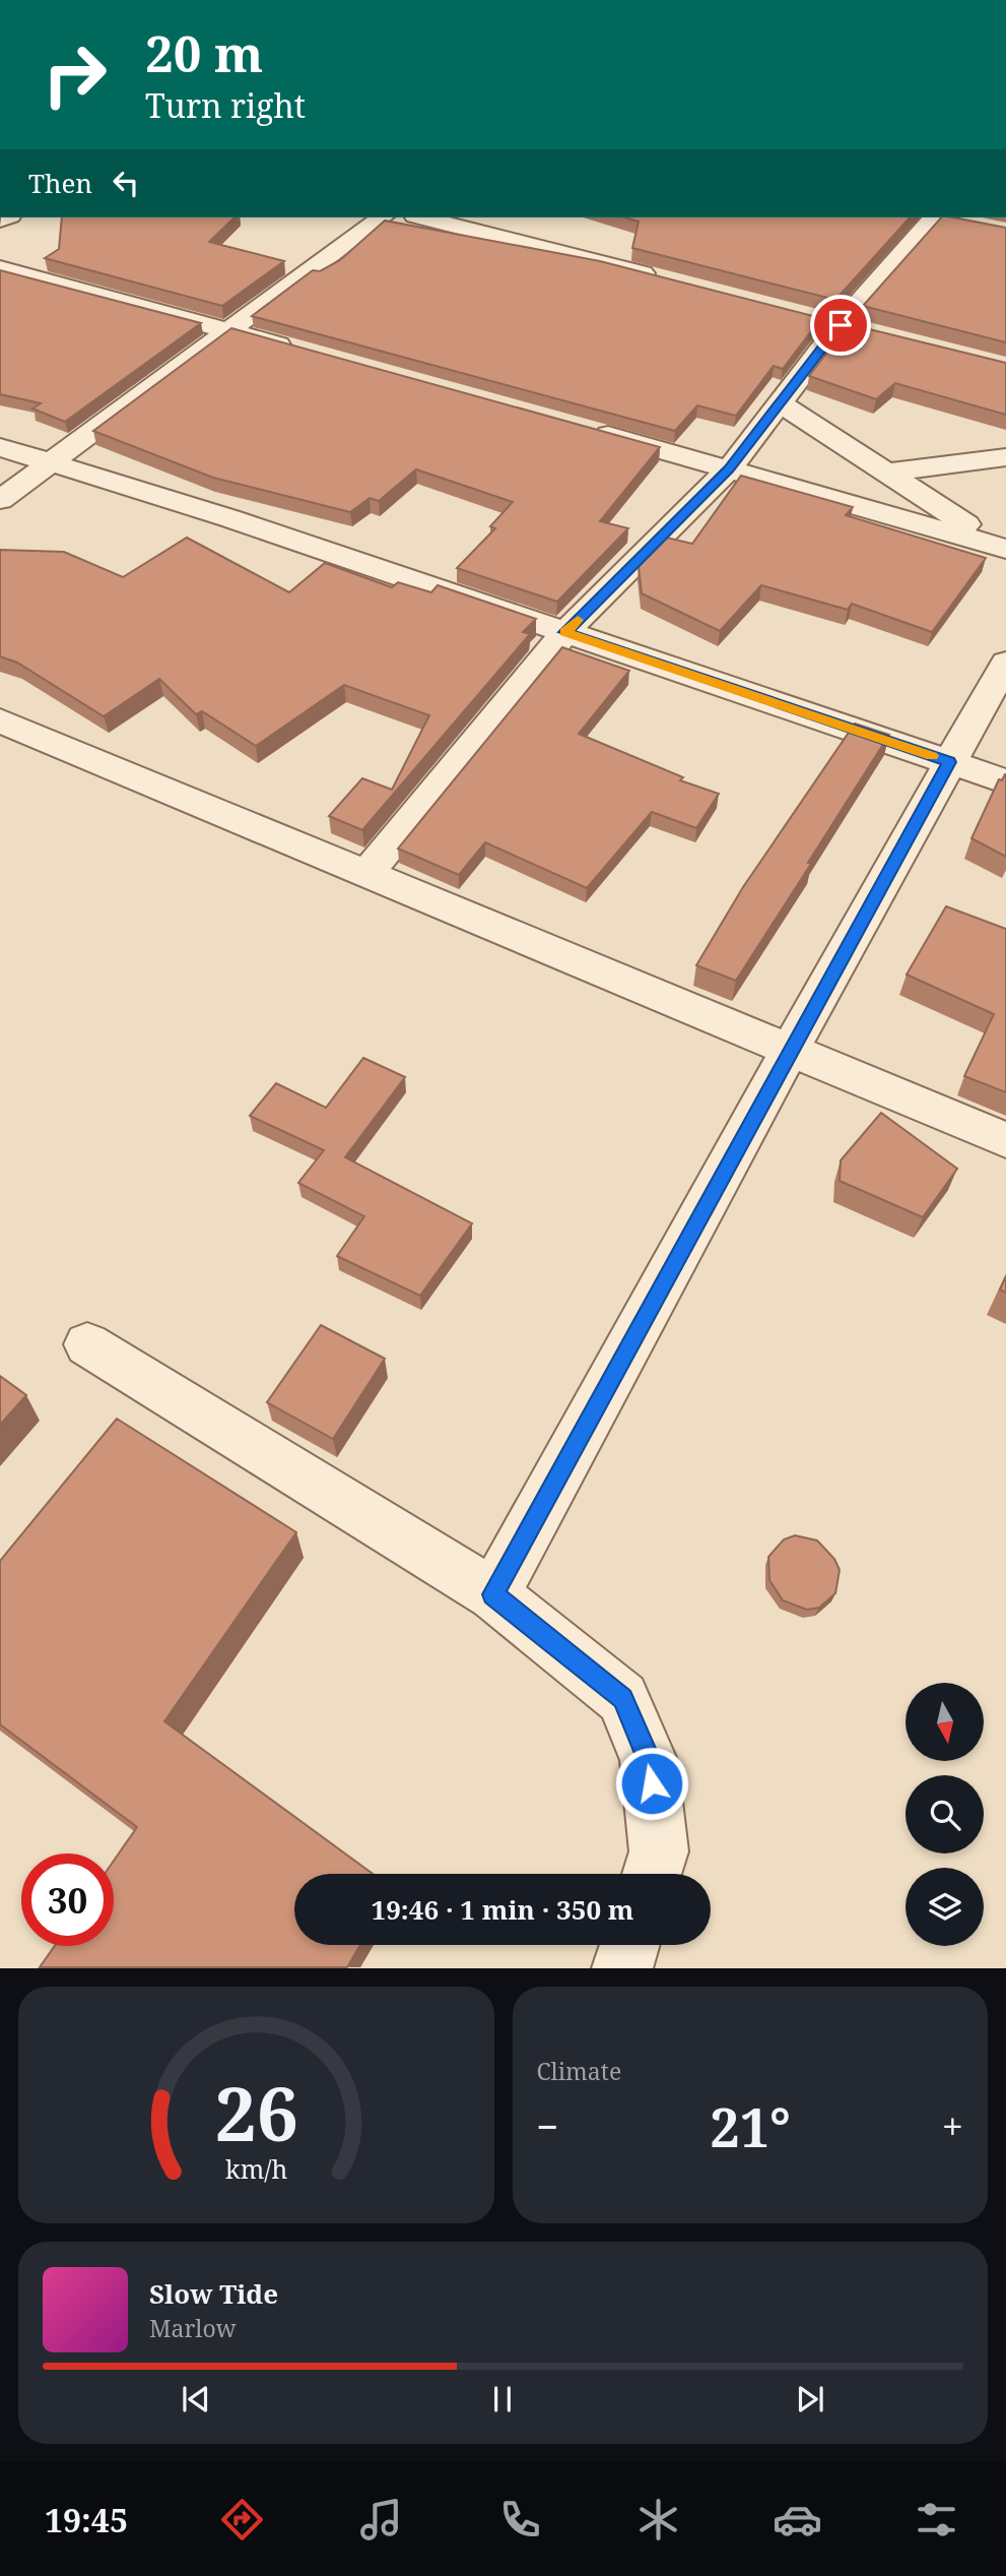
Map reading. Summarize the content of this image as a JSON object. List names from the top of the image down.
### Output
{
  "north": "bottom",
  "page": {
    "turn": ["20 m", "Turn right"],
    "then": "Then",
    "limit": "30",
    "trip": "19:46 · 1 min · 350 m",
    "tile": "Climate",
    "heat": ["−", "21°", "+"],
    "song": ["Slow Tide", "Marlow"],
    "tabs": "19:45",
    "gauge": ["26", "km/h"]
  }
}
